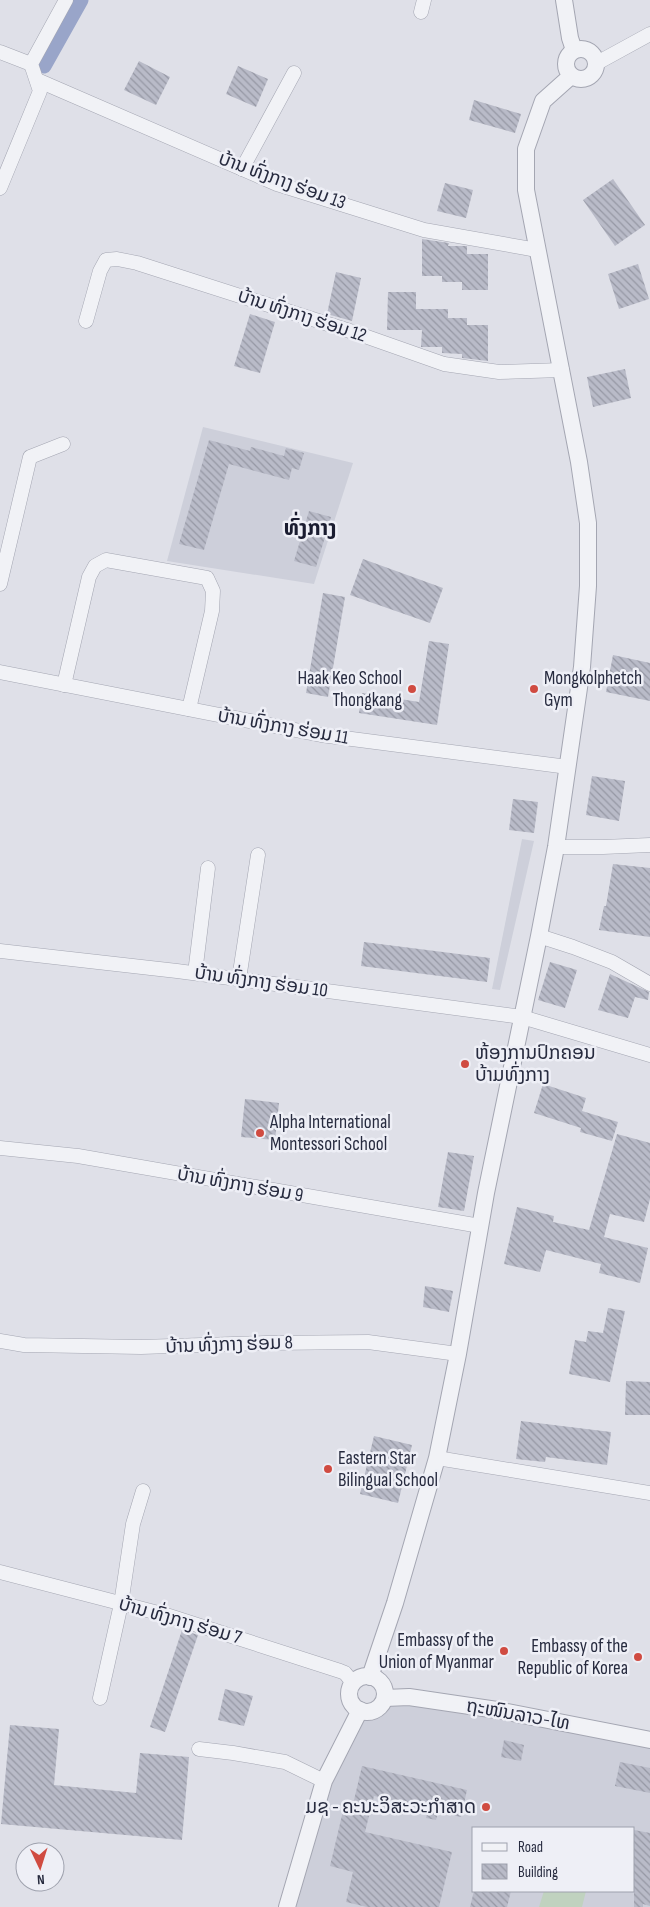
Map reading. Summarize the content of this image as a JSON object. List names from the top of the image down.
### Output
{
  "streets": {
    "street": [
      "ບ້ານ ທົ່ງກາງ ຮ່ອມ 13",
      "ບ້ານ ທົ່ງກາງ ຮ່ອມ 12",
      "ບ້ານ ທົ່ງກາງ ຮ່ອມ 11",
      "ບ້ານ ທົ່ງກາງ ຮ່ອມ 10",
      "ບ້ານ ທົ່ງກາງ ຮ່ອມ 9",
      "ບ້ານ ທົ່ງກາງ ຮ່ອມ 8",
      "ບ້ານ ທົ່ງກາງ ຮ່ອມ 7",
      "ຖະໜົນລາວ-ໄທ"
    ]
  },
  "crossings": [
    ["ບ້ານ ທົ່ງກາງ ຮ່ອມ 7", "ຖະໜົນລາວ-ໄທ"]
  ],
  "districts": ["ທົ່ງກາງ"],
  "places": [
    "Haak Keo School Thongkang",
    "Mongkolphetch Gym",
    "ຫ້ອງການປົກຄອນ ບ້າມທົ່ງກາງ",
    "Alpha International Montessori School",
    "Eastern Star Bilingual School",
    "Embassy of the Union of Myanmar",
    "Embassy of the Republic of Korea",
    "ມຊ - ຄະນະວິສະວະກຳສາດ"
  ],
  "legend": ["Road", "Building"],
  "north": "bottom"
}
